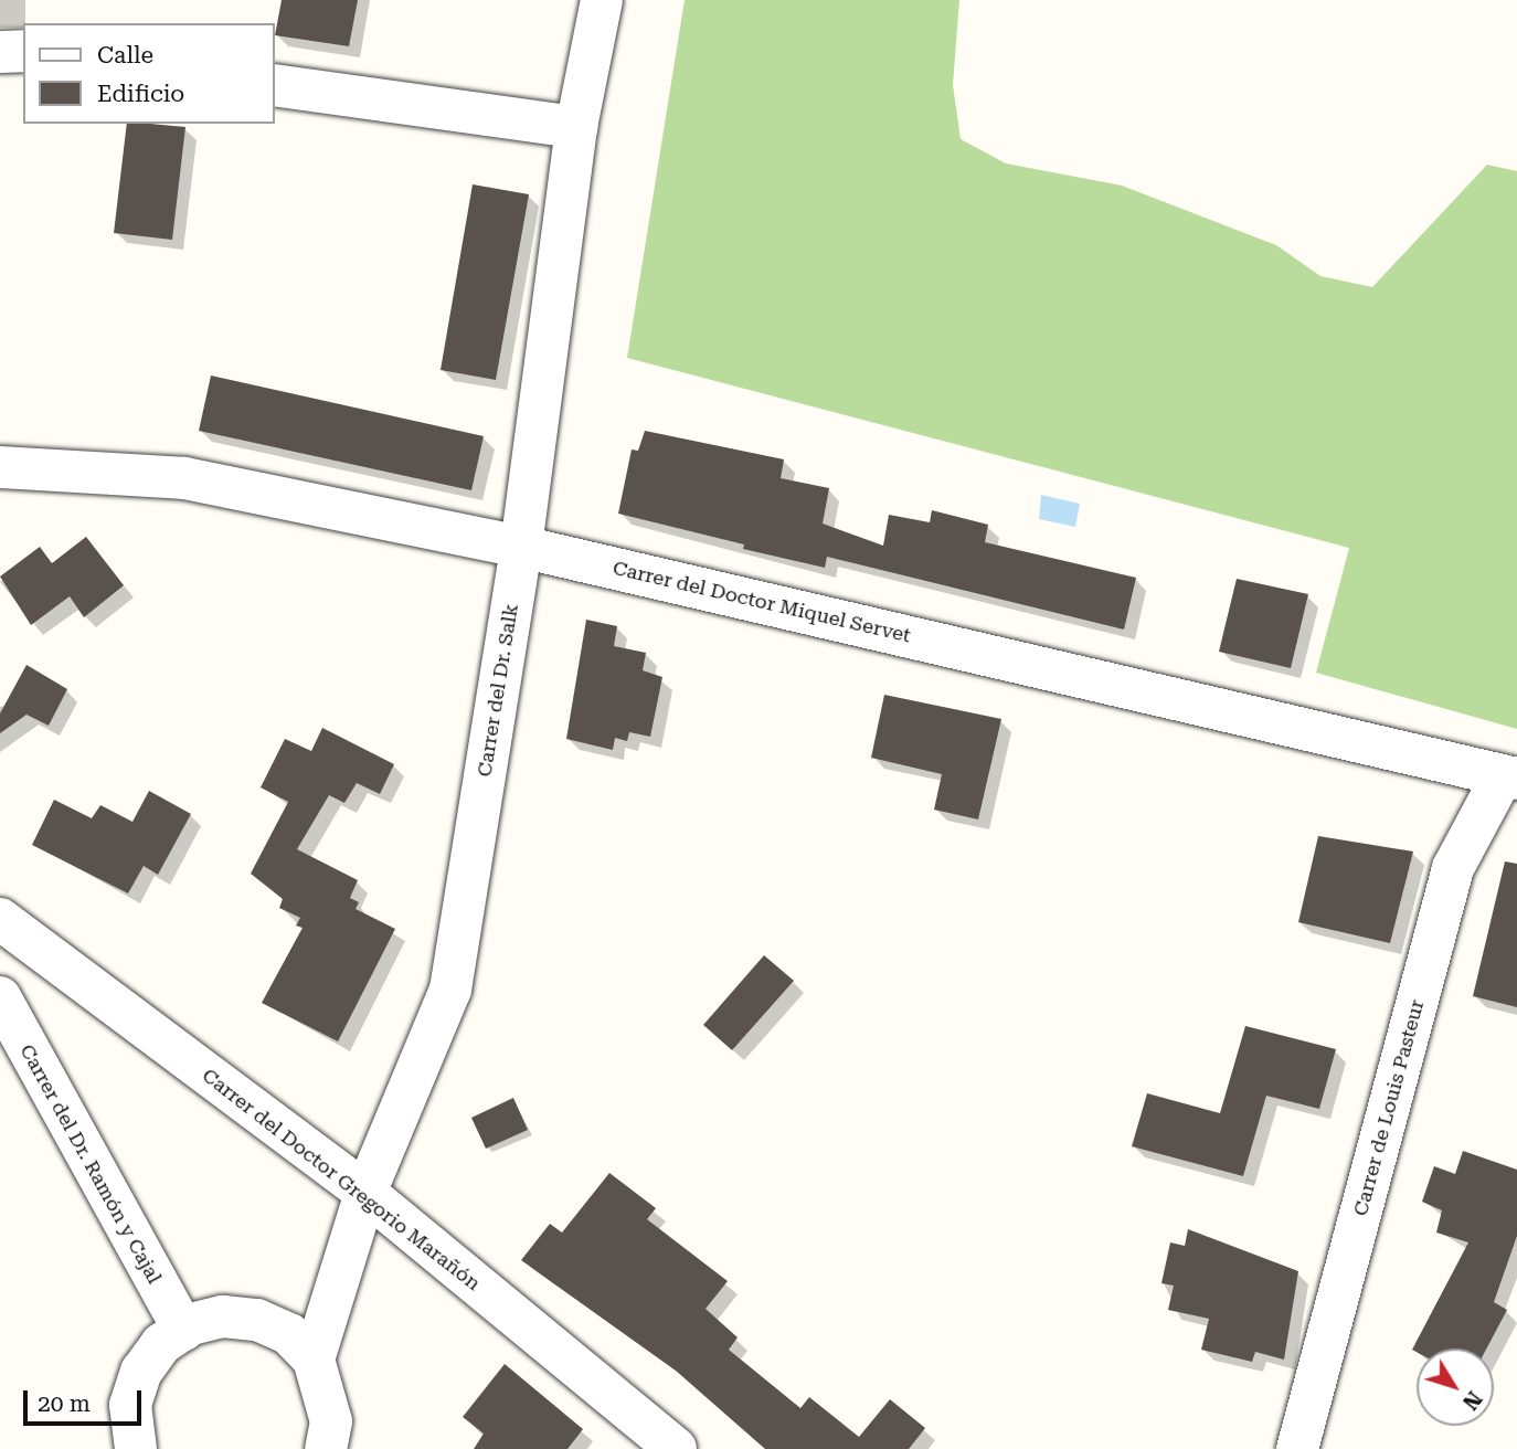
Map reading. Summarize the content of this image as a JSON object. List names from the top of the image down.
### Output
{
  "streets": {
    "street": [
      "Carrer del Doctor Miquel Servet",
      "Carrer del Dr. Salk",
      "Carrer de Louis Pasteur",
      "Carrer del Dr. Ramón y Cajal",
      "Carrer del Doctor Gregorio Marañón"
    ]
  },
  "crossings": [
    ["Carrer del Doctor Miquel Servet", "Carrer del Dr. Salk"],
    ["Carrer del Doctor Miquel Servet", "Carrer de Louis Pasteur"],
    ["Carrer del Dr. Salk", "Carrer del Doctor Gregorio Marañón"]
  ],
  "legend": ["Calle", "Edificio"],
  "scale_bar": "20 m",
  "north": "bottom right"
}
